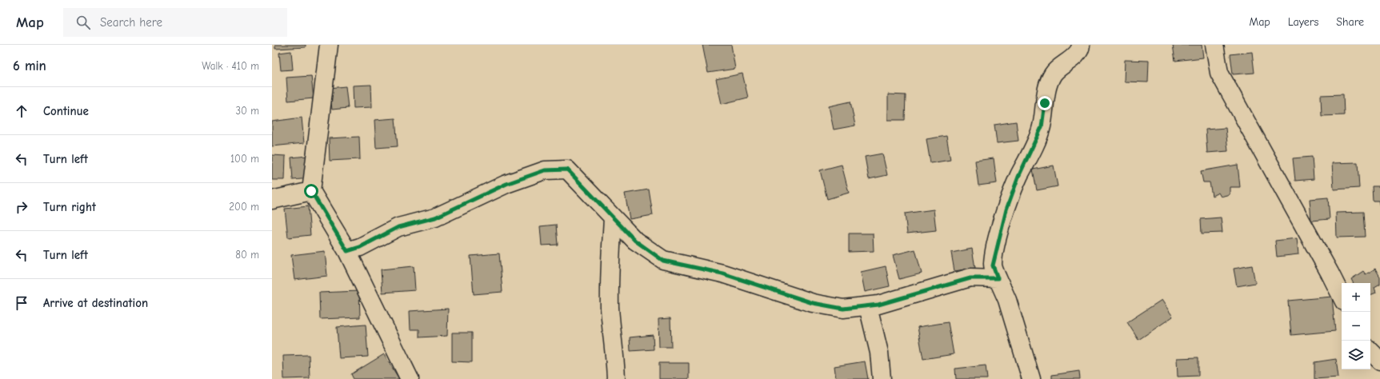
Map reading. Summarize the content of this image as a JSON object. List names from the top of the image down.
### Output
{
  "page": {
    "header": "Map",
    "search": "Search here",
    "nav": ["Map", "Layers", "Share"],
    "heading": ["6 min", "Walk · 410 m"],
    "list": [
      ["Continue", "30 m"],
      ["Turn left", "100 m"],
      ["Turn right", "200 m"],
      ["Turn left", "80 m"],
      "Arrive at destination"
    ],
    "map_buttons": ["+", "−"]
  }
}
